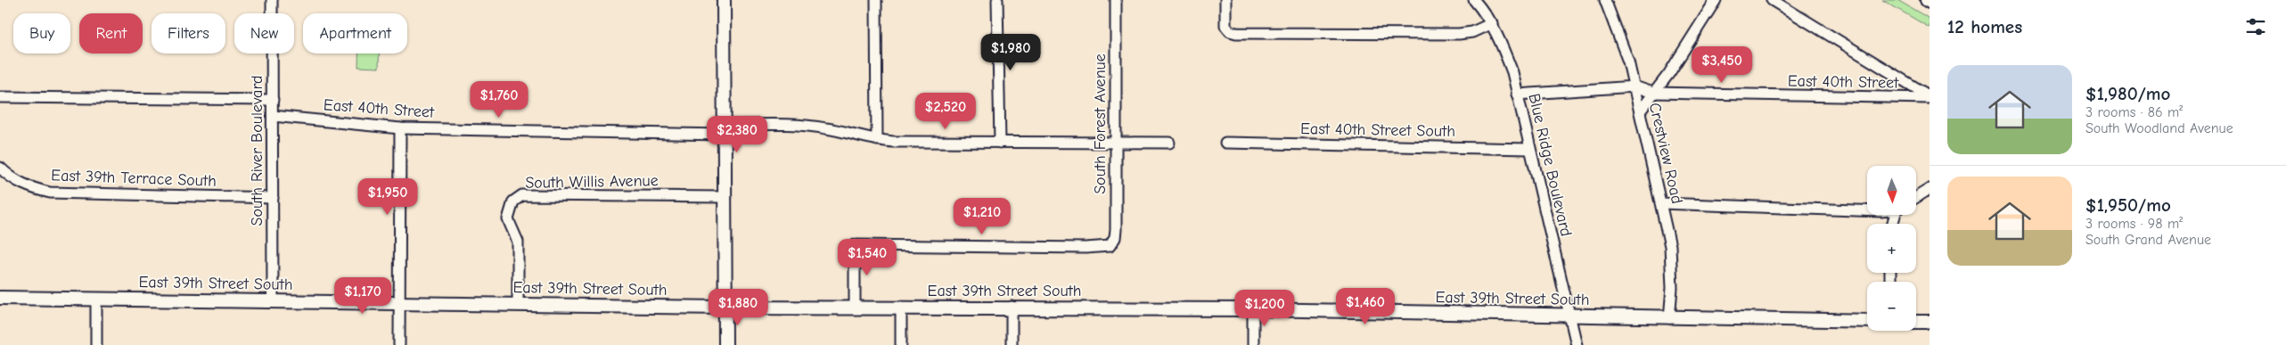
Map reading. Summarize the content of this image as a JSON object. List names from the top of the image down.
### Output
{
  "streets": {
    "main road": ["East 39th Street South"],
    "street": [
      "East 40th Street",
      "South Forest Avenue",
      "East 40th Street South",
      "South River Boulevard",
      "Crestview Road",
      "Blue Ridge Boulevard",
      "East 39th Terrace South",
      "South Willis Avenue"
    ]
  },
  "crossings": [
    ["East 40th Street", "South River Boulevard"],
    ["East 40th Street", "Crestview Road"],
    ["East 40th Street", "Blue Ridge Boulevard"],
    ["South Forest Avenue", "East 39th Street South"],
    ["East 40th Street South", "Blue Ridge Boulevard"],
    ["South River Boulevard", "East 39th Terrace South"],
    ["South River Boulevard", "East 39th Street South"],
    ["Crestview Road", "East 39th Street South"],
    ["Blue Ridge Boulevard", "East 39th Street South"],
    ["South Willis Avenue", "East 39th Street South"]
  ],
  "north": "bottom",
  "page": {
    "heading": "12 homes",
    "chip": [
      "Buy",
      "Rent",
      "Filters",
      "New",
      "Apartment"
    ],
    "price": [
      "$1,980",
      "$3,450",
      "$1,760",
      "$2,520",
      "$2,380",
      "$1,950",
      "$1,210",
      "$1,540",
      "$1,170",
      "$1,460",
      "$1,880",
      "$1,200"
    ],
    "list": [
      {
        "name": "$1,980/mo",
        "note": "3 rooms · 86 m² · South Woodland Avenue"
      },
      {
        "name": "$1,950/mo",
        "note": "3 rooms · 98 m² · South Grand Avenue"
      }
    ],
    "map_buttons": ["+", "−"]
  }
}
